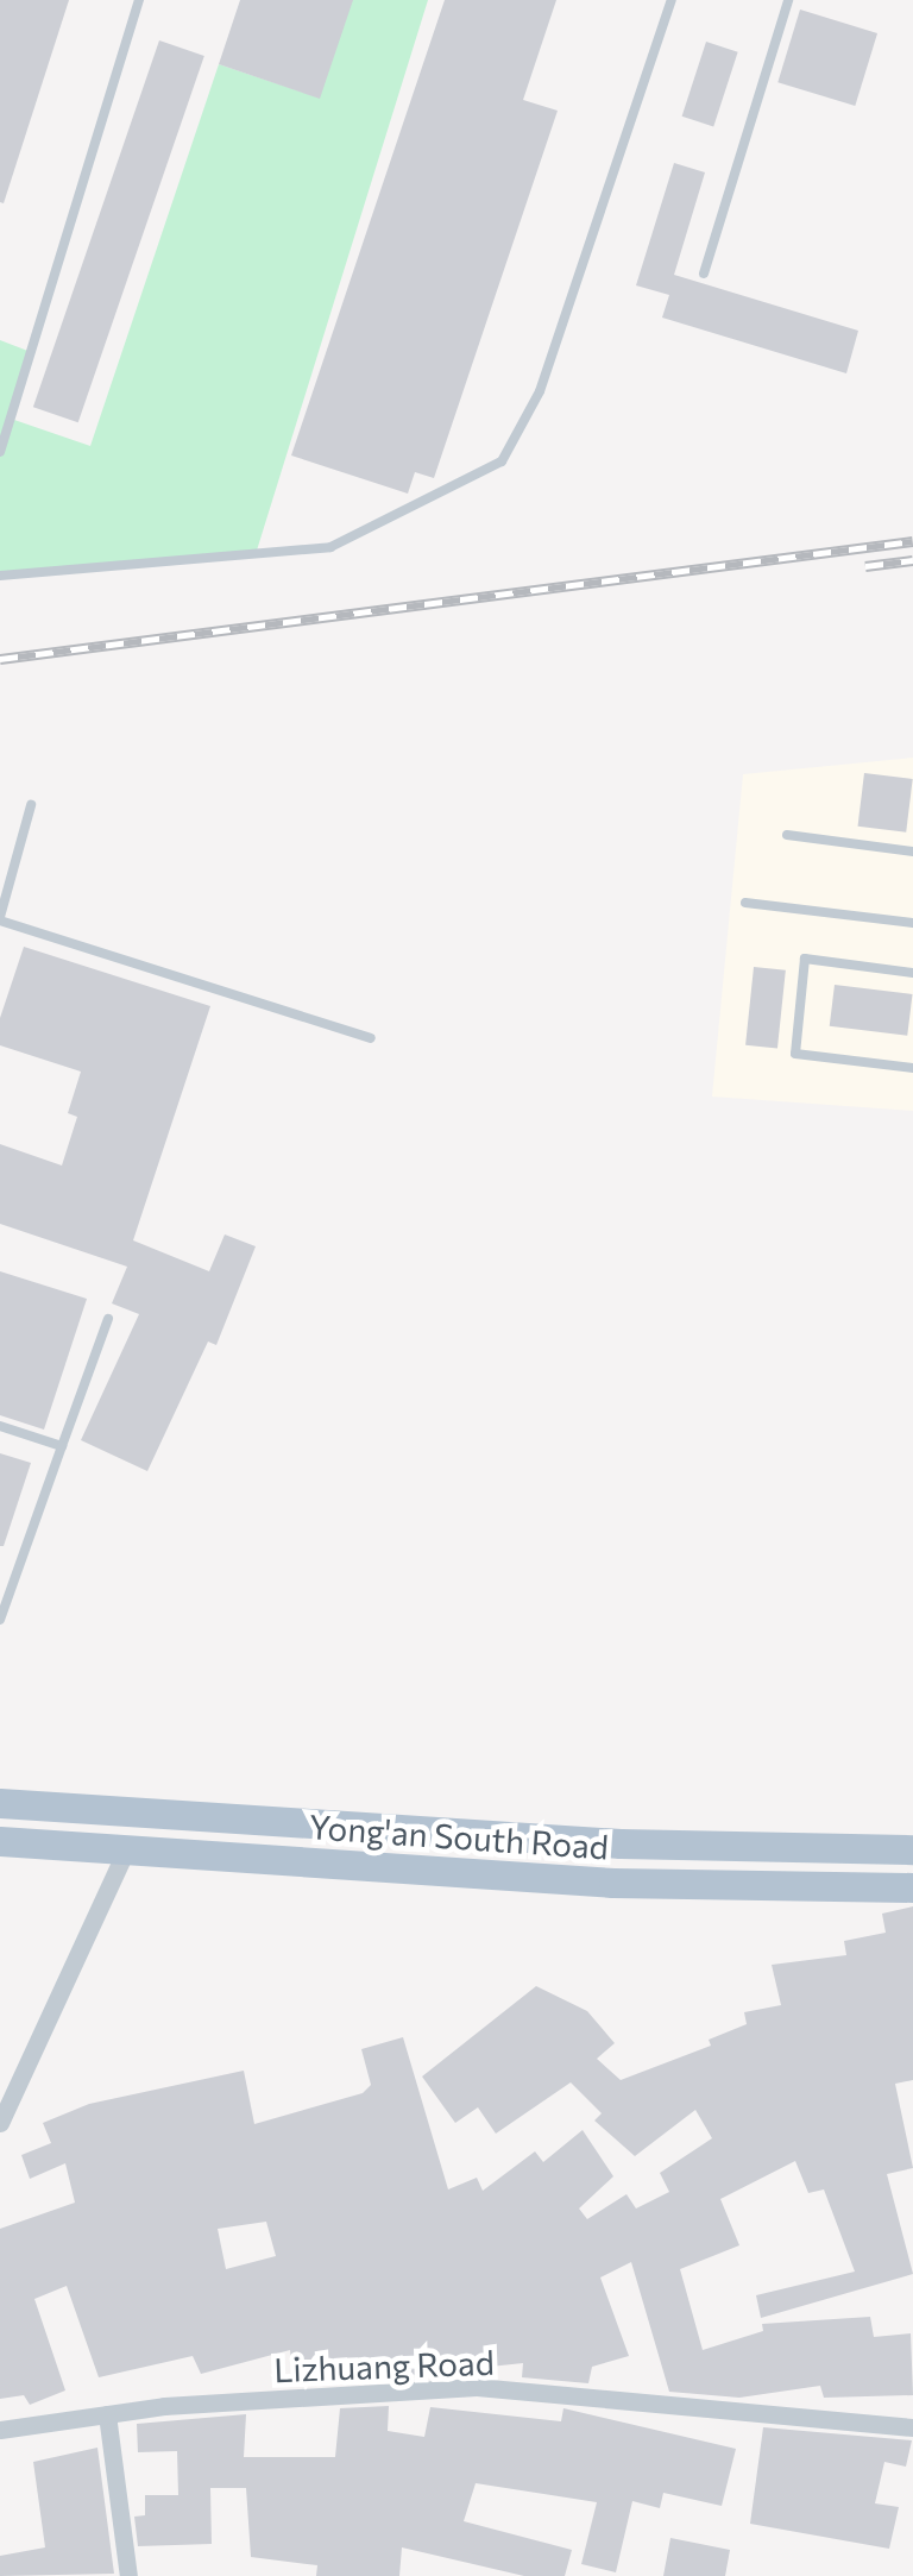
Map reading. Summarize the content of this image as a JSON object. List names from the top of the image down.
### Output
{
  "streets": {
    "main road": ["Yong'an South Road"],
    "street": ["Lizhuang Road"]
  }
}
